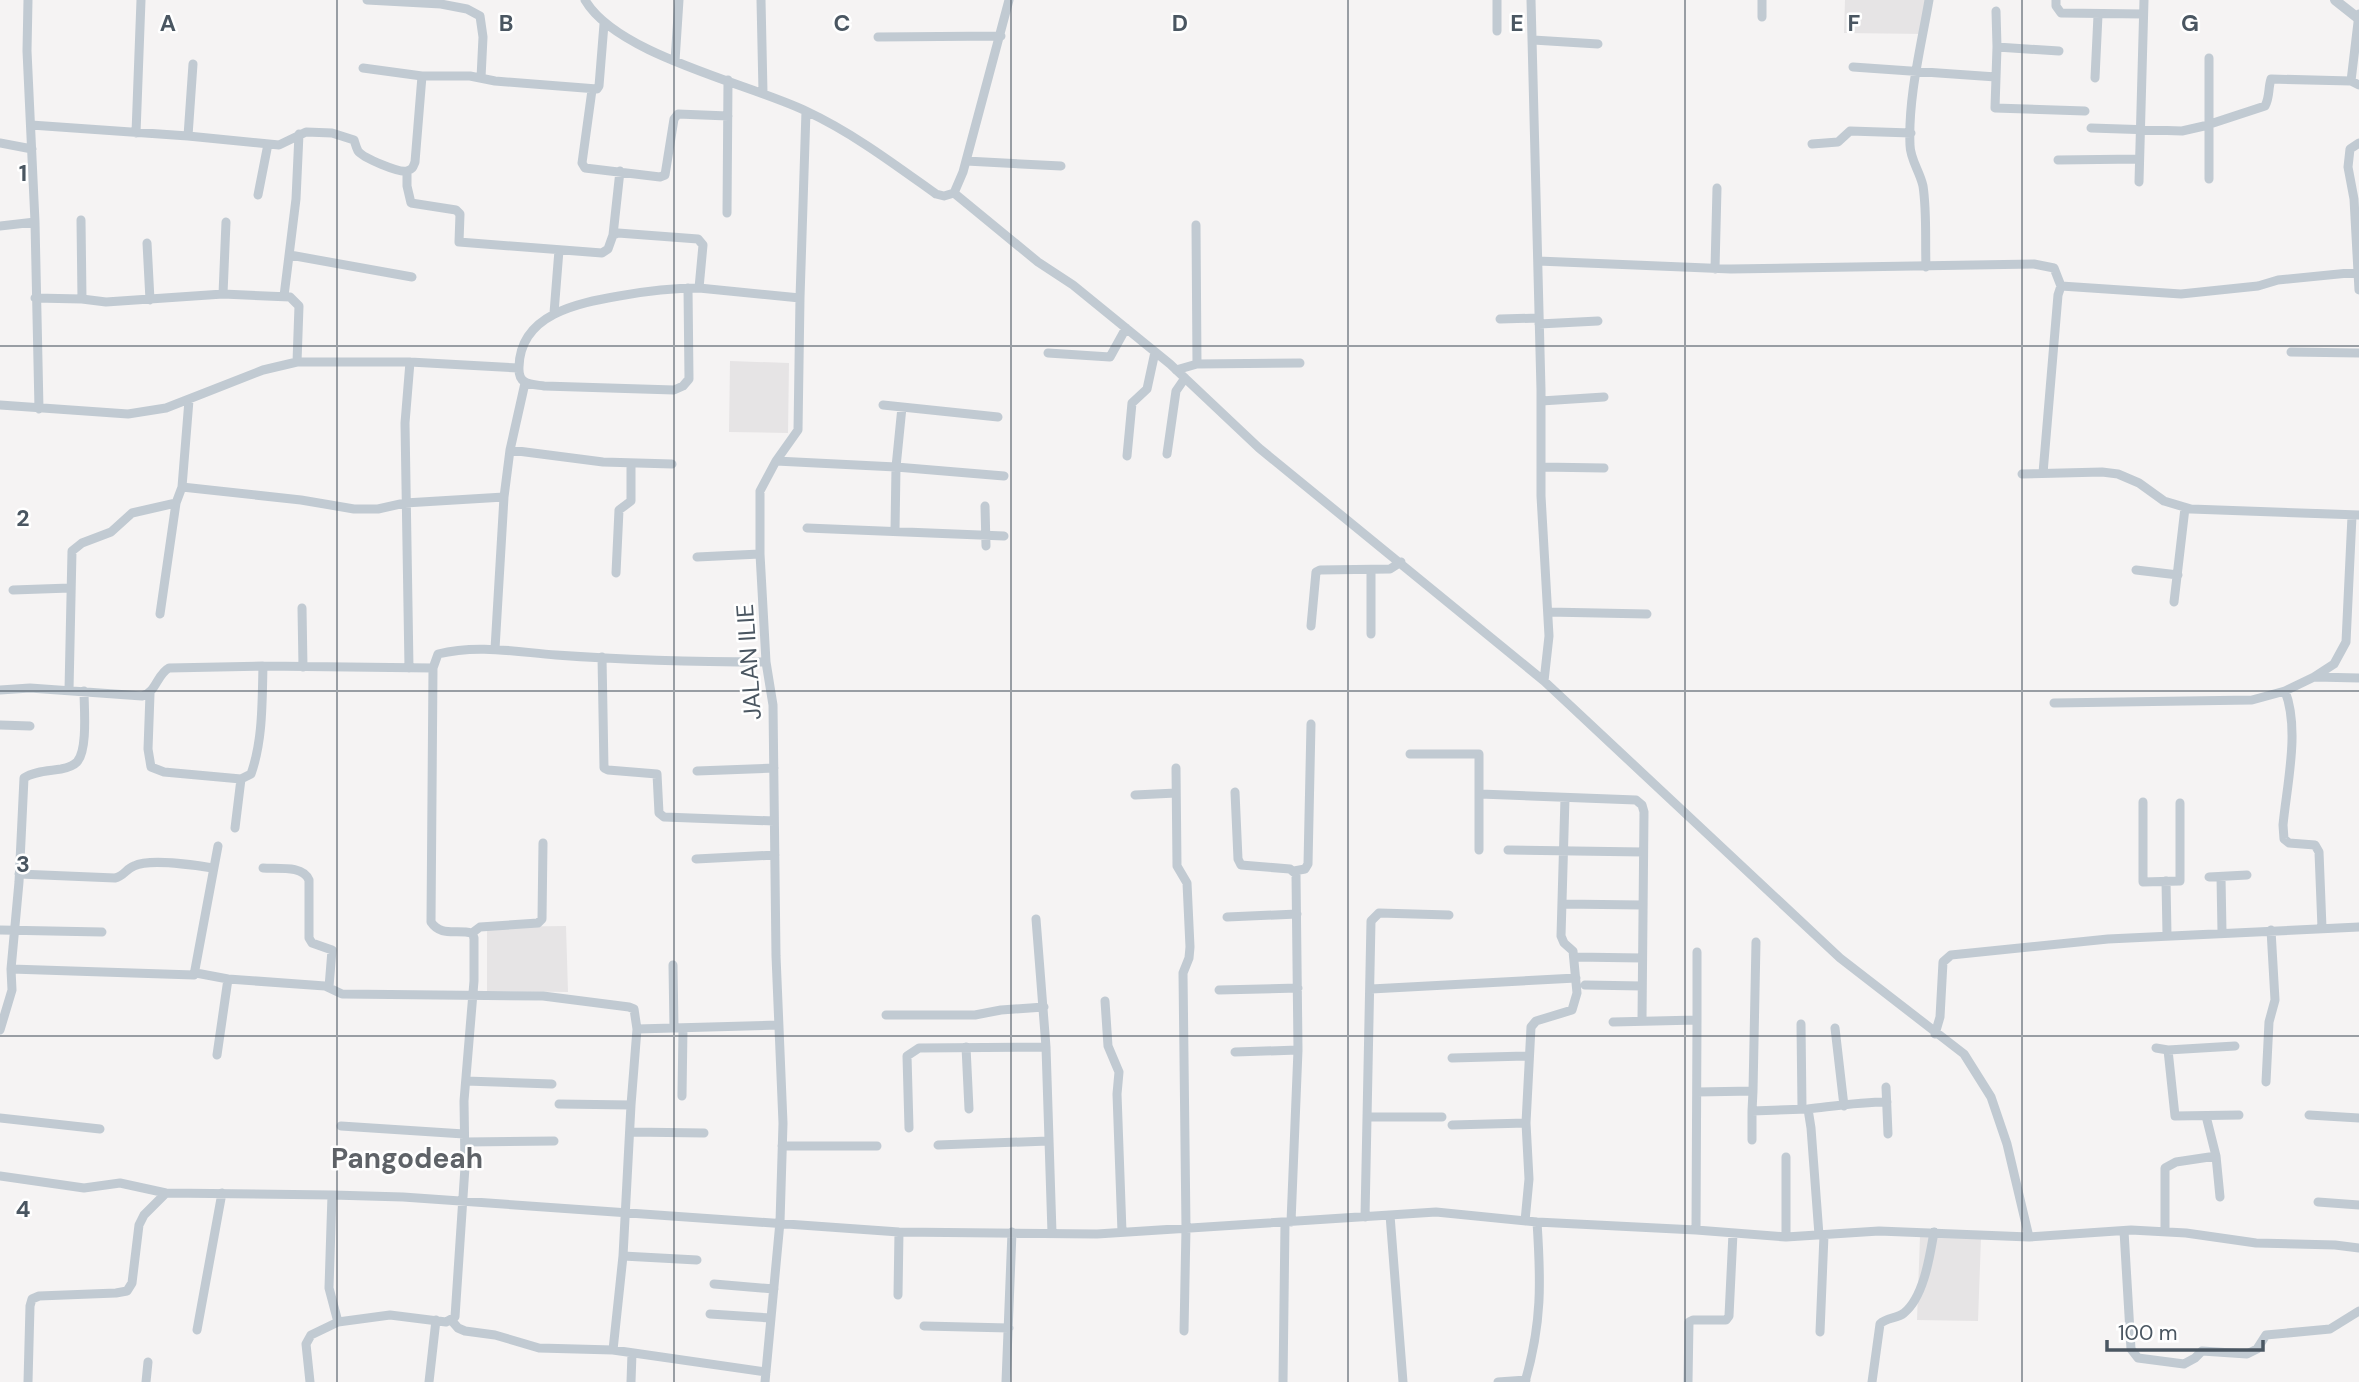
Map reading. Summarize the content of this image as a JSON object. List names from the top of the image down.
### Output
{
  "streets": {
    "street": ["JALAN ILIE"]
  },
  "districts": ["Pangodeah"],
  "scale_bar": "100 m",
  "grid": {
    "columns": [
      "A",
      "B",
      "C",
      "D",
      "E",
      "F",
      "G"
    ],
    "rows": [
      "1",
      "2",
      "3",
      "4"
    ]
  }
}
